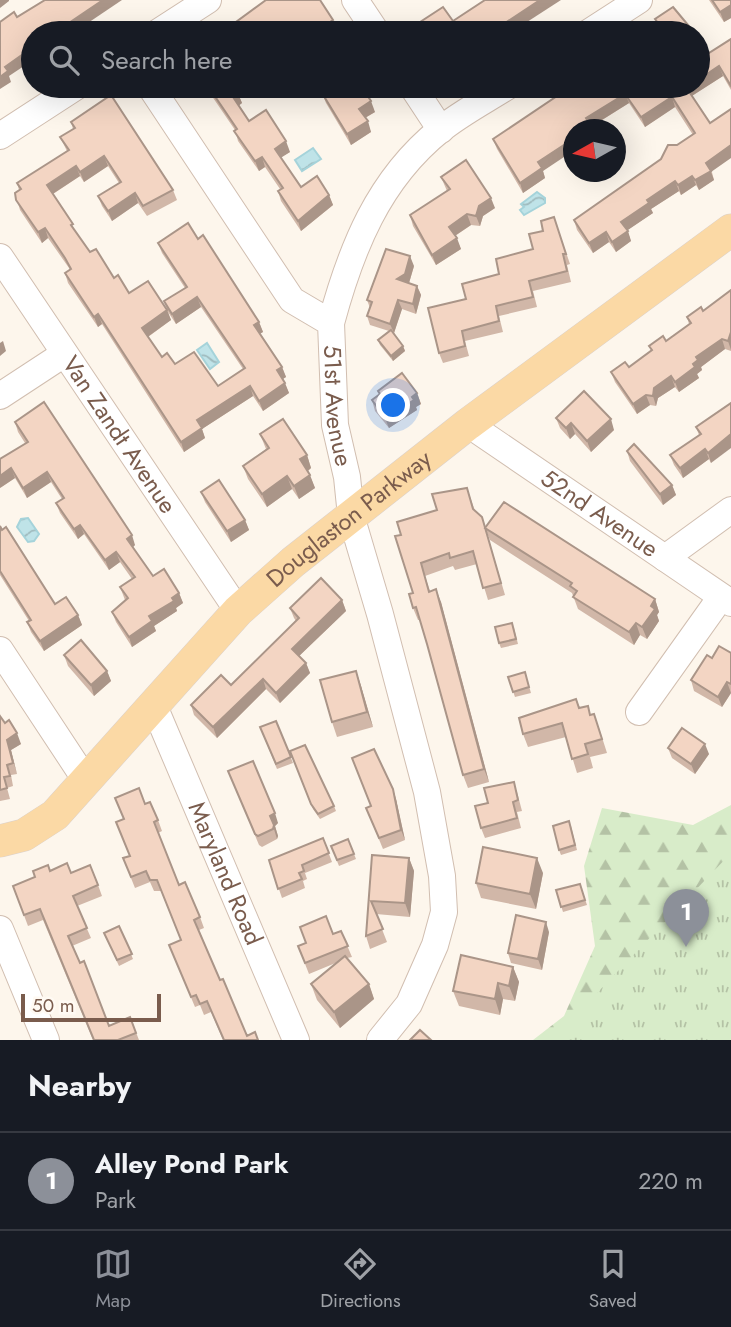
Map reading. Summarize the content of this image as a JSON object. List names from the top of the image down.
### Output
{
  "streets": {
    "main road": ["Douglaston Parkway"],
    "street": [
      "51st Avenue",
      "Van Zandt Avenue",
      "52nd Avenue",
      "Maryland Road"
    ]
  },
  "crossings": [
    ["51st Avenue", "Douglaston Parkway"],
    ["Van Zandt Avenue", "Douglaston Parkway"],
    ["52nd Avenue", "Douglaston Parkway"],
    ["Douglaston Parkway", "Maryland Road"]
  ],
  "scale_bar": "50 m",
  "north": "left",
  "page": {
    "search": "Search here",
    "pins": "1",
    "scale": "50 m",
    "heading": "Nearby",
    "list": [
      {
        "mark": "1",
        "name": "Alley Pond Park",
        "note": "Park",
        "value": "220 m"
      }
    ],
    "nav": ["Map", "Directions", "Saved"]
  }
}
